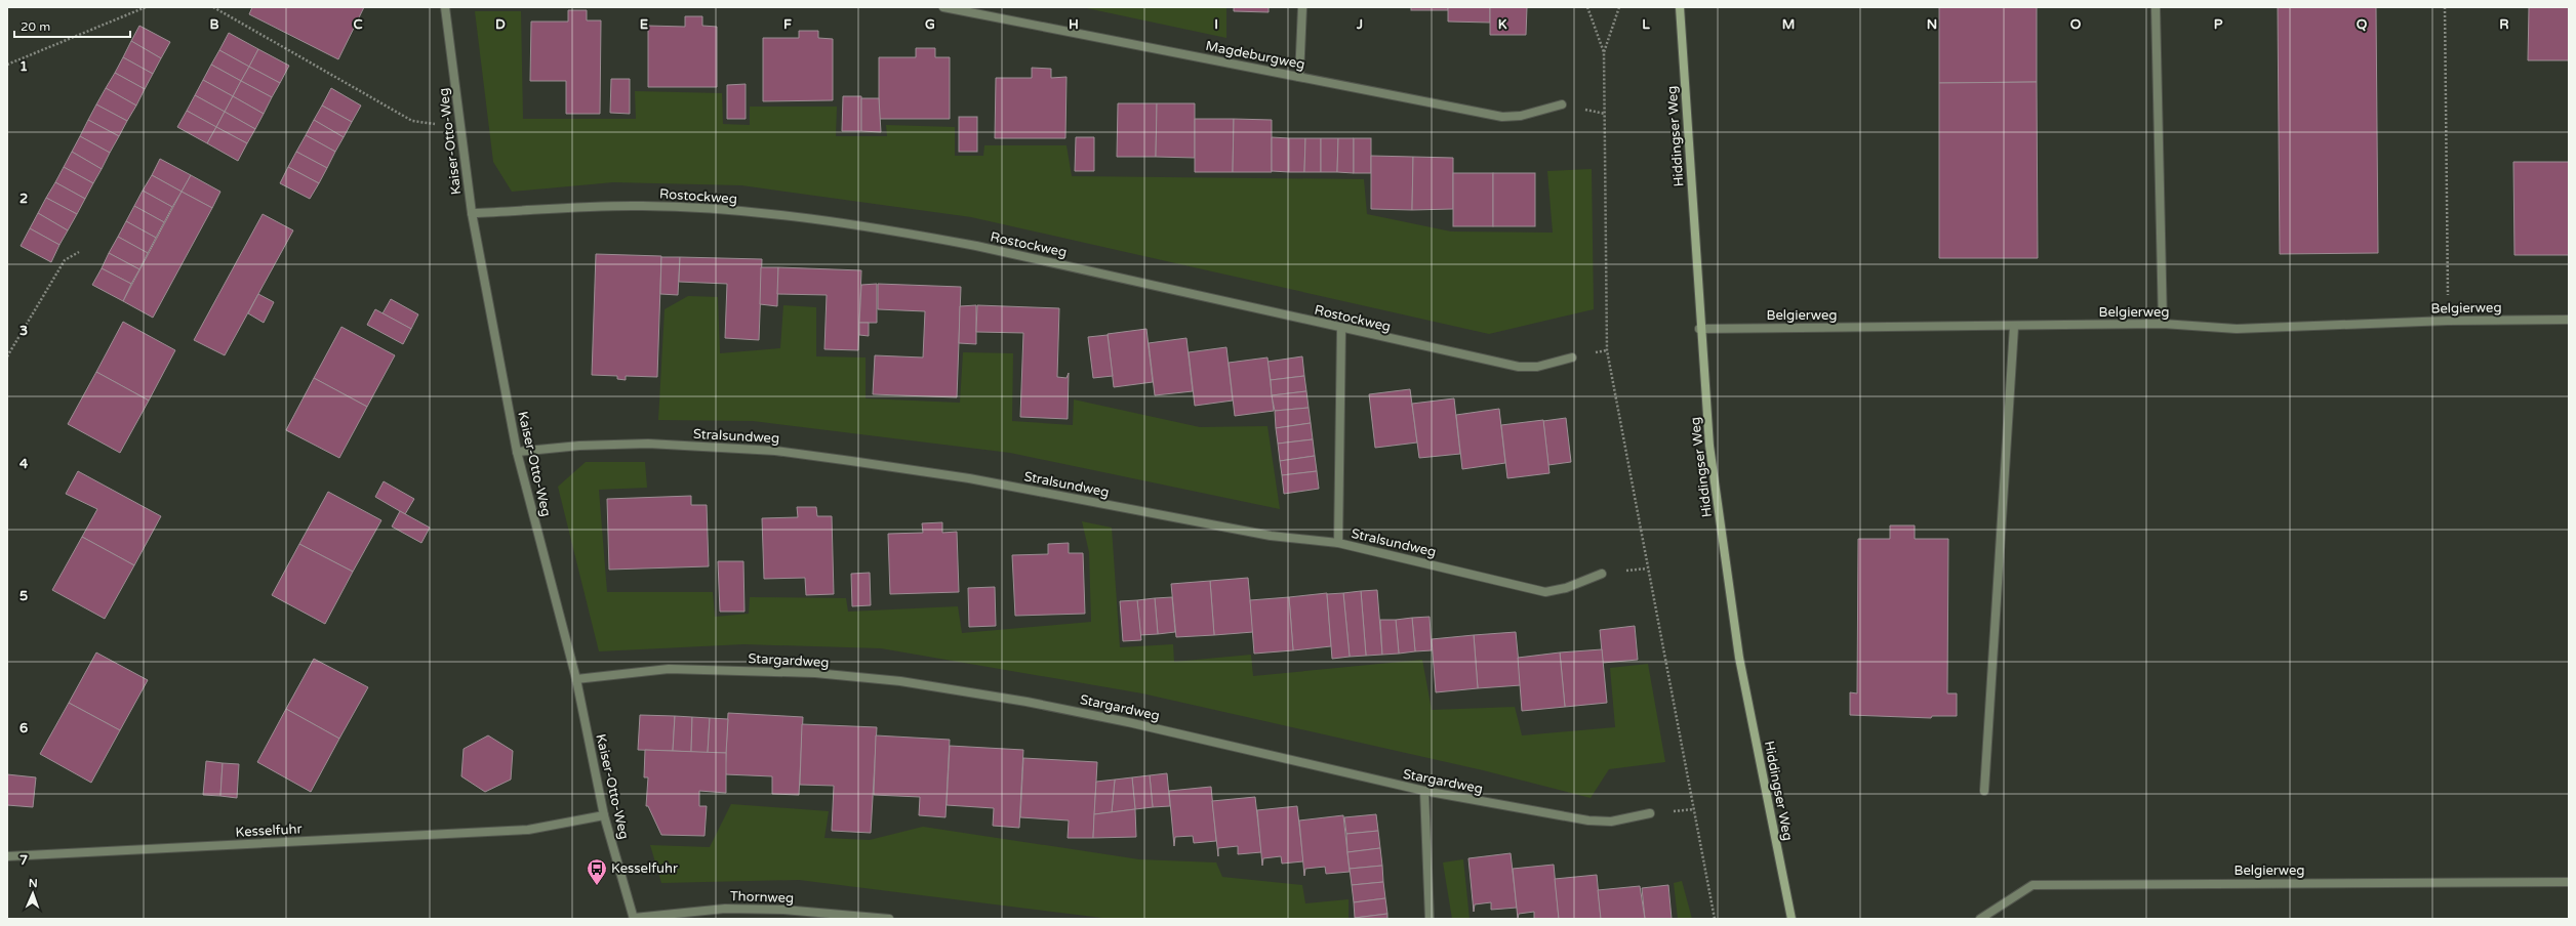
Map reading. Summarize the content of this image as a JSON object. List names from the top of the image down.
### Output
{
  "streets": {
    "main road": ["Hiddingser Weg"],
    "street": [
      "Magdeburgweg",
      "Kaiser-Otto-Weg",
      "Rostockweg",
      "Belgierweg",
      "Stralsundweg",
      "Stargardweg",
      "Kesselfuhr",
      "Thornweg"
    ]
  },
  "crossings": [
    ["Hiddingser Weg", "Belgierweg"],
    ["Kaiser-Otto-Weg", "Rostockweg"],
    ["Kaiser-Otto-Weg", "Stralsundweg"],
    ["Kaiser-Otto-Weg", "Stargardweg"],
    ["Kaiser-Otto-Weg", "Kesselfuhr"],
    ["Kaiser-Otto-Weg", "Thornweg"]
  ],
  "places": {
    "bus stop": ["Kesselfuhr"]
  },
  "scale_bar": "20 m",
  "north": "top",
  "grid": {
    "columns": [
      "B",
      "C",
      "D",
      "E",
      "F",
      "G",
      "H",
      "I",
      "J",
      "K",
      "L",
      "M",
      "N",
      "O",
      "P",
      "Q",
      "R"
    ],
    "rows": [
      "1",
      "2",
      "3",
      "4",
      "5",
      "6",
      "7"
    ]
  }
}
